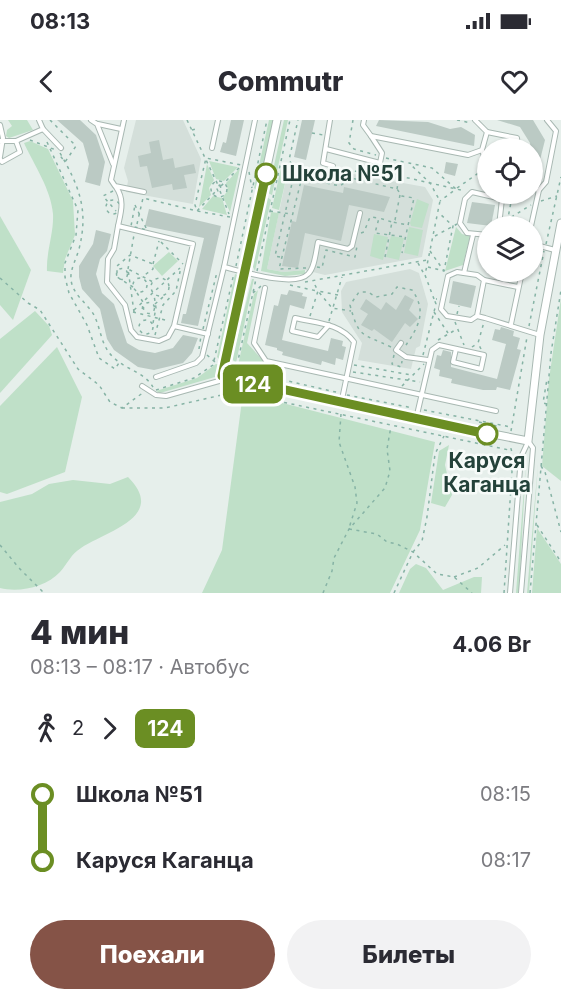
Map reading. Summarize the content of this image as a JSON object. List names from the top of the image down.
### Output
{
  "places": ["Школа №51", "Каруся Каганца"],
  "lines": ["bus line 124"],
  "page": {
    "status": "08:13",
    "header": "Commutr",
    "on_map": "124",
    "heading": ["4 мин", "08:13 – 08:17 · Автобус", "4.06 Br"],
    "legs": ["2", "124"],
    "list": [
      {
        "name": "Школа №51",
        "value": "08:15"
      },
      {
        "name": "Каруся Каганца",
        "value": "08:17"
      }
    ],
    "buttons": ["Поехали", "Билеты"]
  }
}
